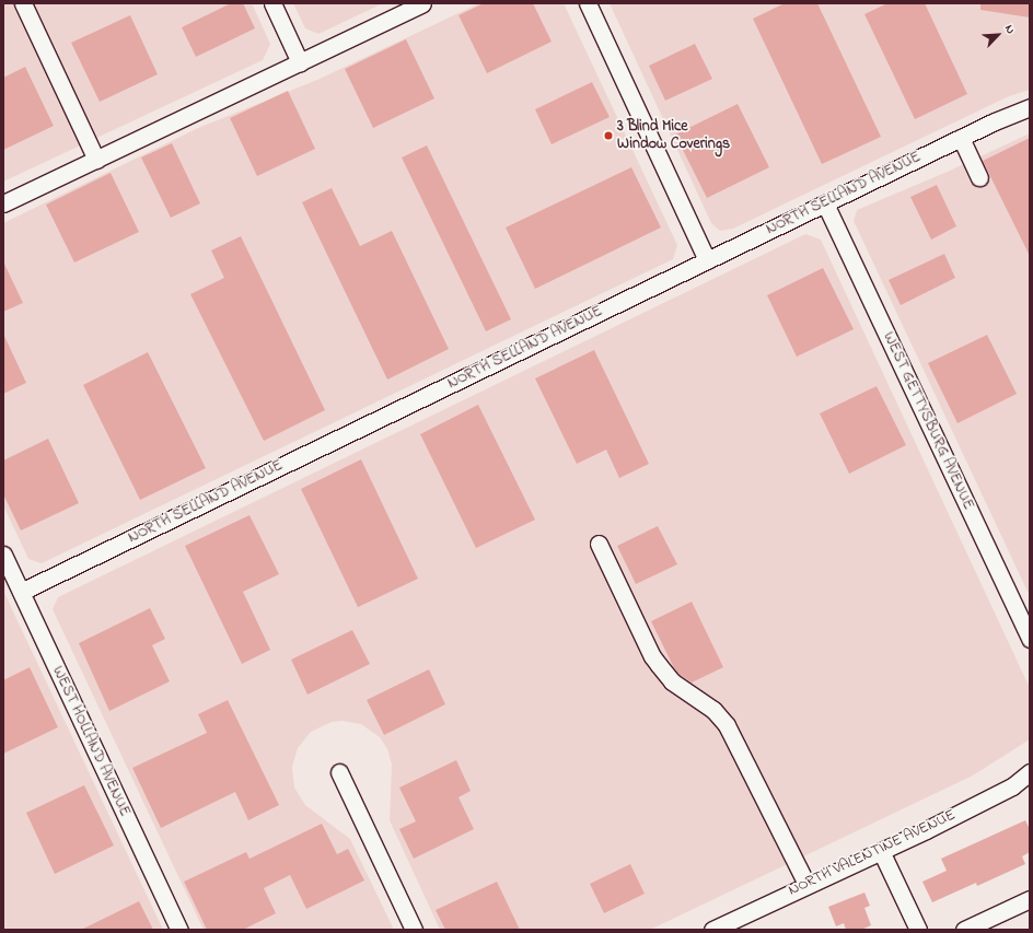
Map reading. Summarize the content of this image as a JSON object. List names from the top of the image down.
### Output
{
  "streets": {
    "street": [
      "NORTH SELLAND AVENUE",
      "WEST GETTYSBURG AVENUE",
      "WEST HOLLAND AVENUE",
      "NORTH VALENTINE AVENUE"
    ]
  },
  "crossings": [
    ["NORTH SELLAND AVENUE", "WEST GETTYSBURG AVENUE"],
    ["NORTH SELLAND AVENUE", "WEST HOLLAND AVENUE"]
  ],
  "places": ["3 Blind Mice Window Coverings"],
  "north": "top right"
}
